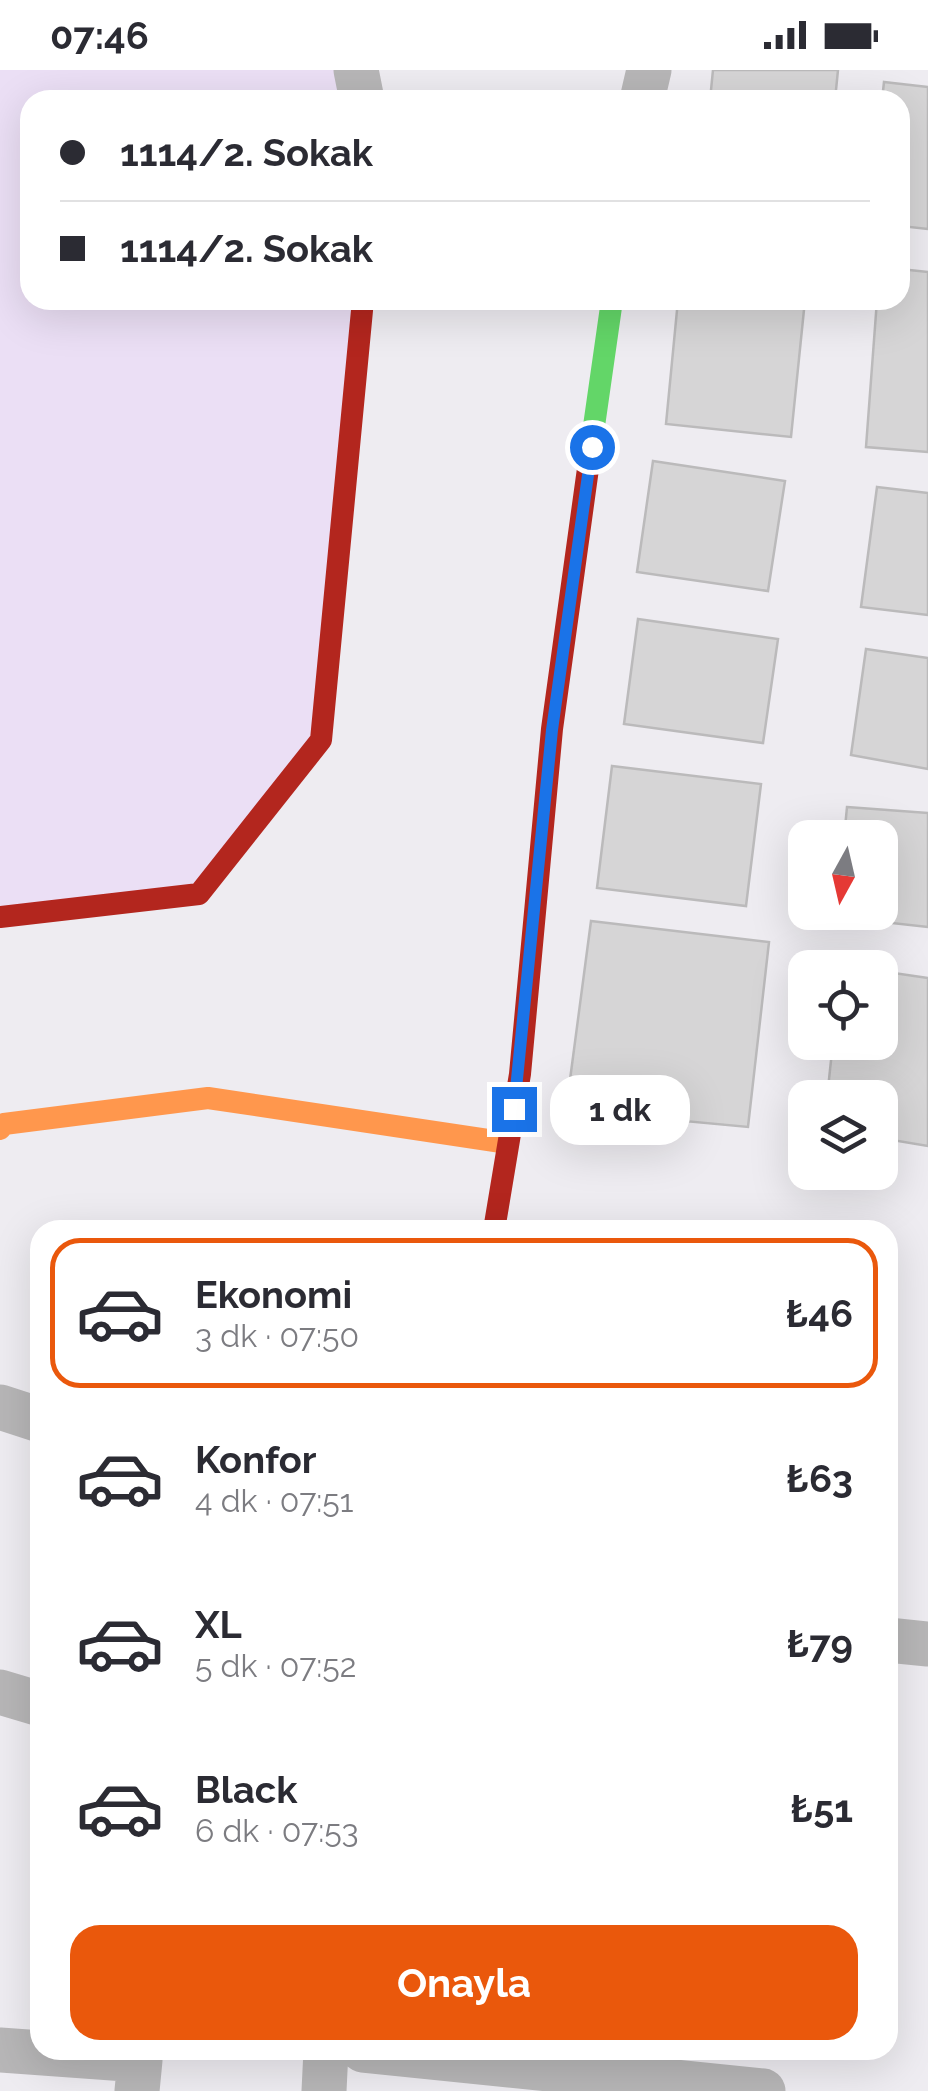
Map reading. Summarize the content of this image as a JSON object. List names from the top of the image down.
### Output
{
  "north": "bottom",
  "page": {
    "status": "07:46",
    "banner": ["1114/2. Sokak", "1114/2. Sokak"],
    "bubble": "1 dk",
    "list": [
      {
        "name": "Ekonomi",
        "note": "3 dk · 07:50",
        "value": "₺46"
      },
      {
        "name": "Konfor",
        "note": "4 dk · 07:51",
        "value": "₺63"
      },
      {
        "name": "XL",
        "note": "5 dk · 07:52",
        "value": "₺79"
      },
      {
        "name": "Black",
        "note": "6 dk · 07:53",
        "value": "₺51"
      }
    ],
    "buttons": "Onayla"
  }
}
